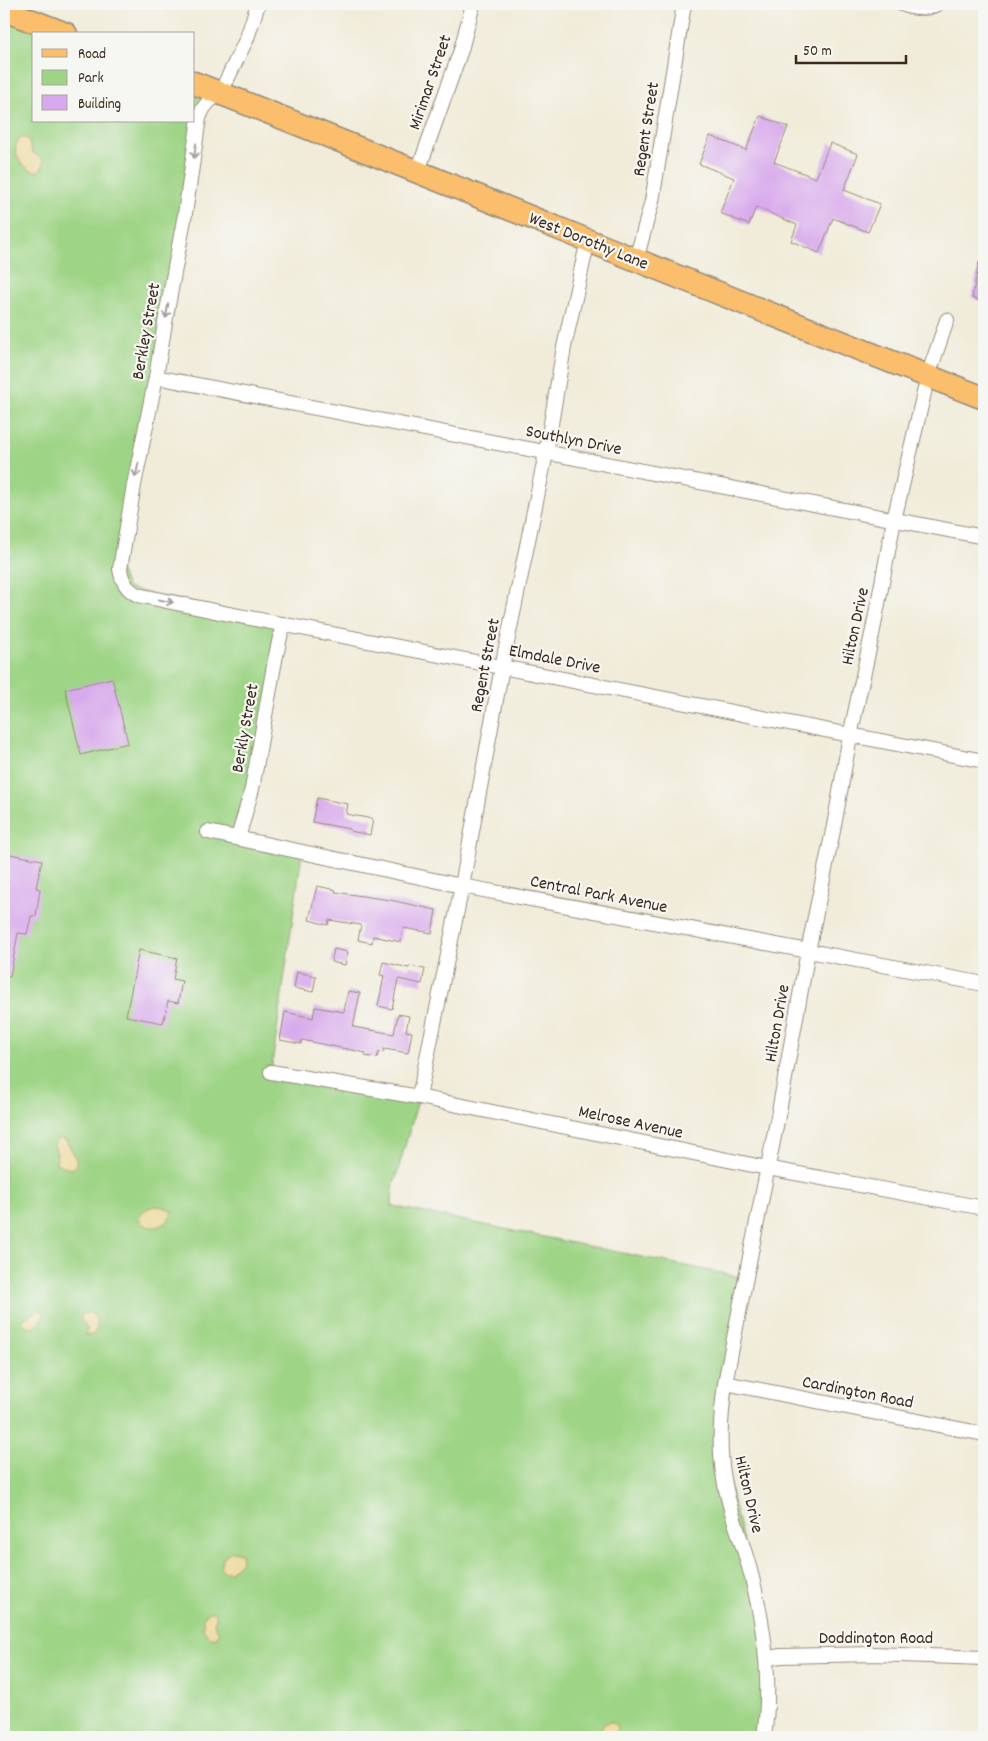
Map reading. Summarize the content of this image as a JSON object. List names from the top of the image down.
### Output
{
  "streets": {
    "main road": ["West Dorothy Lane"],
    "street": [
      "Mirimar Street",
      "Regent Street",
      "Berkley Street",
      "Southlyn Drive",
      "Hilton Drive",
      "Elmdale Drive",
      "Berkly Street",
      "Central Park Avenue",
      "Melrose Avenue",
      "Cardington Road",
      "Doddington Road"
    ]
  },
  "crossings": [
    ["Mirimar Street", "West Dorothy Lane"],
    ["Regent Street", "West Dorothy Lane"],
    ["Regent Street", "Southlyn Drive"],
    ["Regent Street", "Elmdale Drive"],
    ["Regent Street", "Central Park Avenue"],
    ["Regent Street", "Melrose Avenue"],
    ["West Dorothy Lane", "Berkley Street"],
    ["West Dorothy Lane", "Hilton Drive"],
    ["Berkley Street", "Southlyn Drive"],
    ["Berkley Street", "Elmdale Drive"],
    ["Southlyn Drive", "Hilton Drive"],
    ["Hilton Drive", "Elmdale Drive"],
    ["Hilton Drive", "Central Park Avenue"],
    ["Hilton Drive", "Melrose Avenue"],
    ["Hilton Drive", "Cardington Road"],
    ["Hilton Drive", "Doddington Road"],
    ["Elmdale Drive", "Berkly Street"],
    ["Berkly Street", "Central Park Avenue"]
  ],
  "one_way": ["Berkley Street"],
  "legend": ["Road", "Park", "Building"],
  "scale_bar": "50 m"
}
